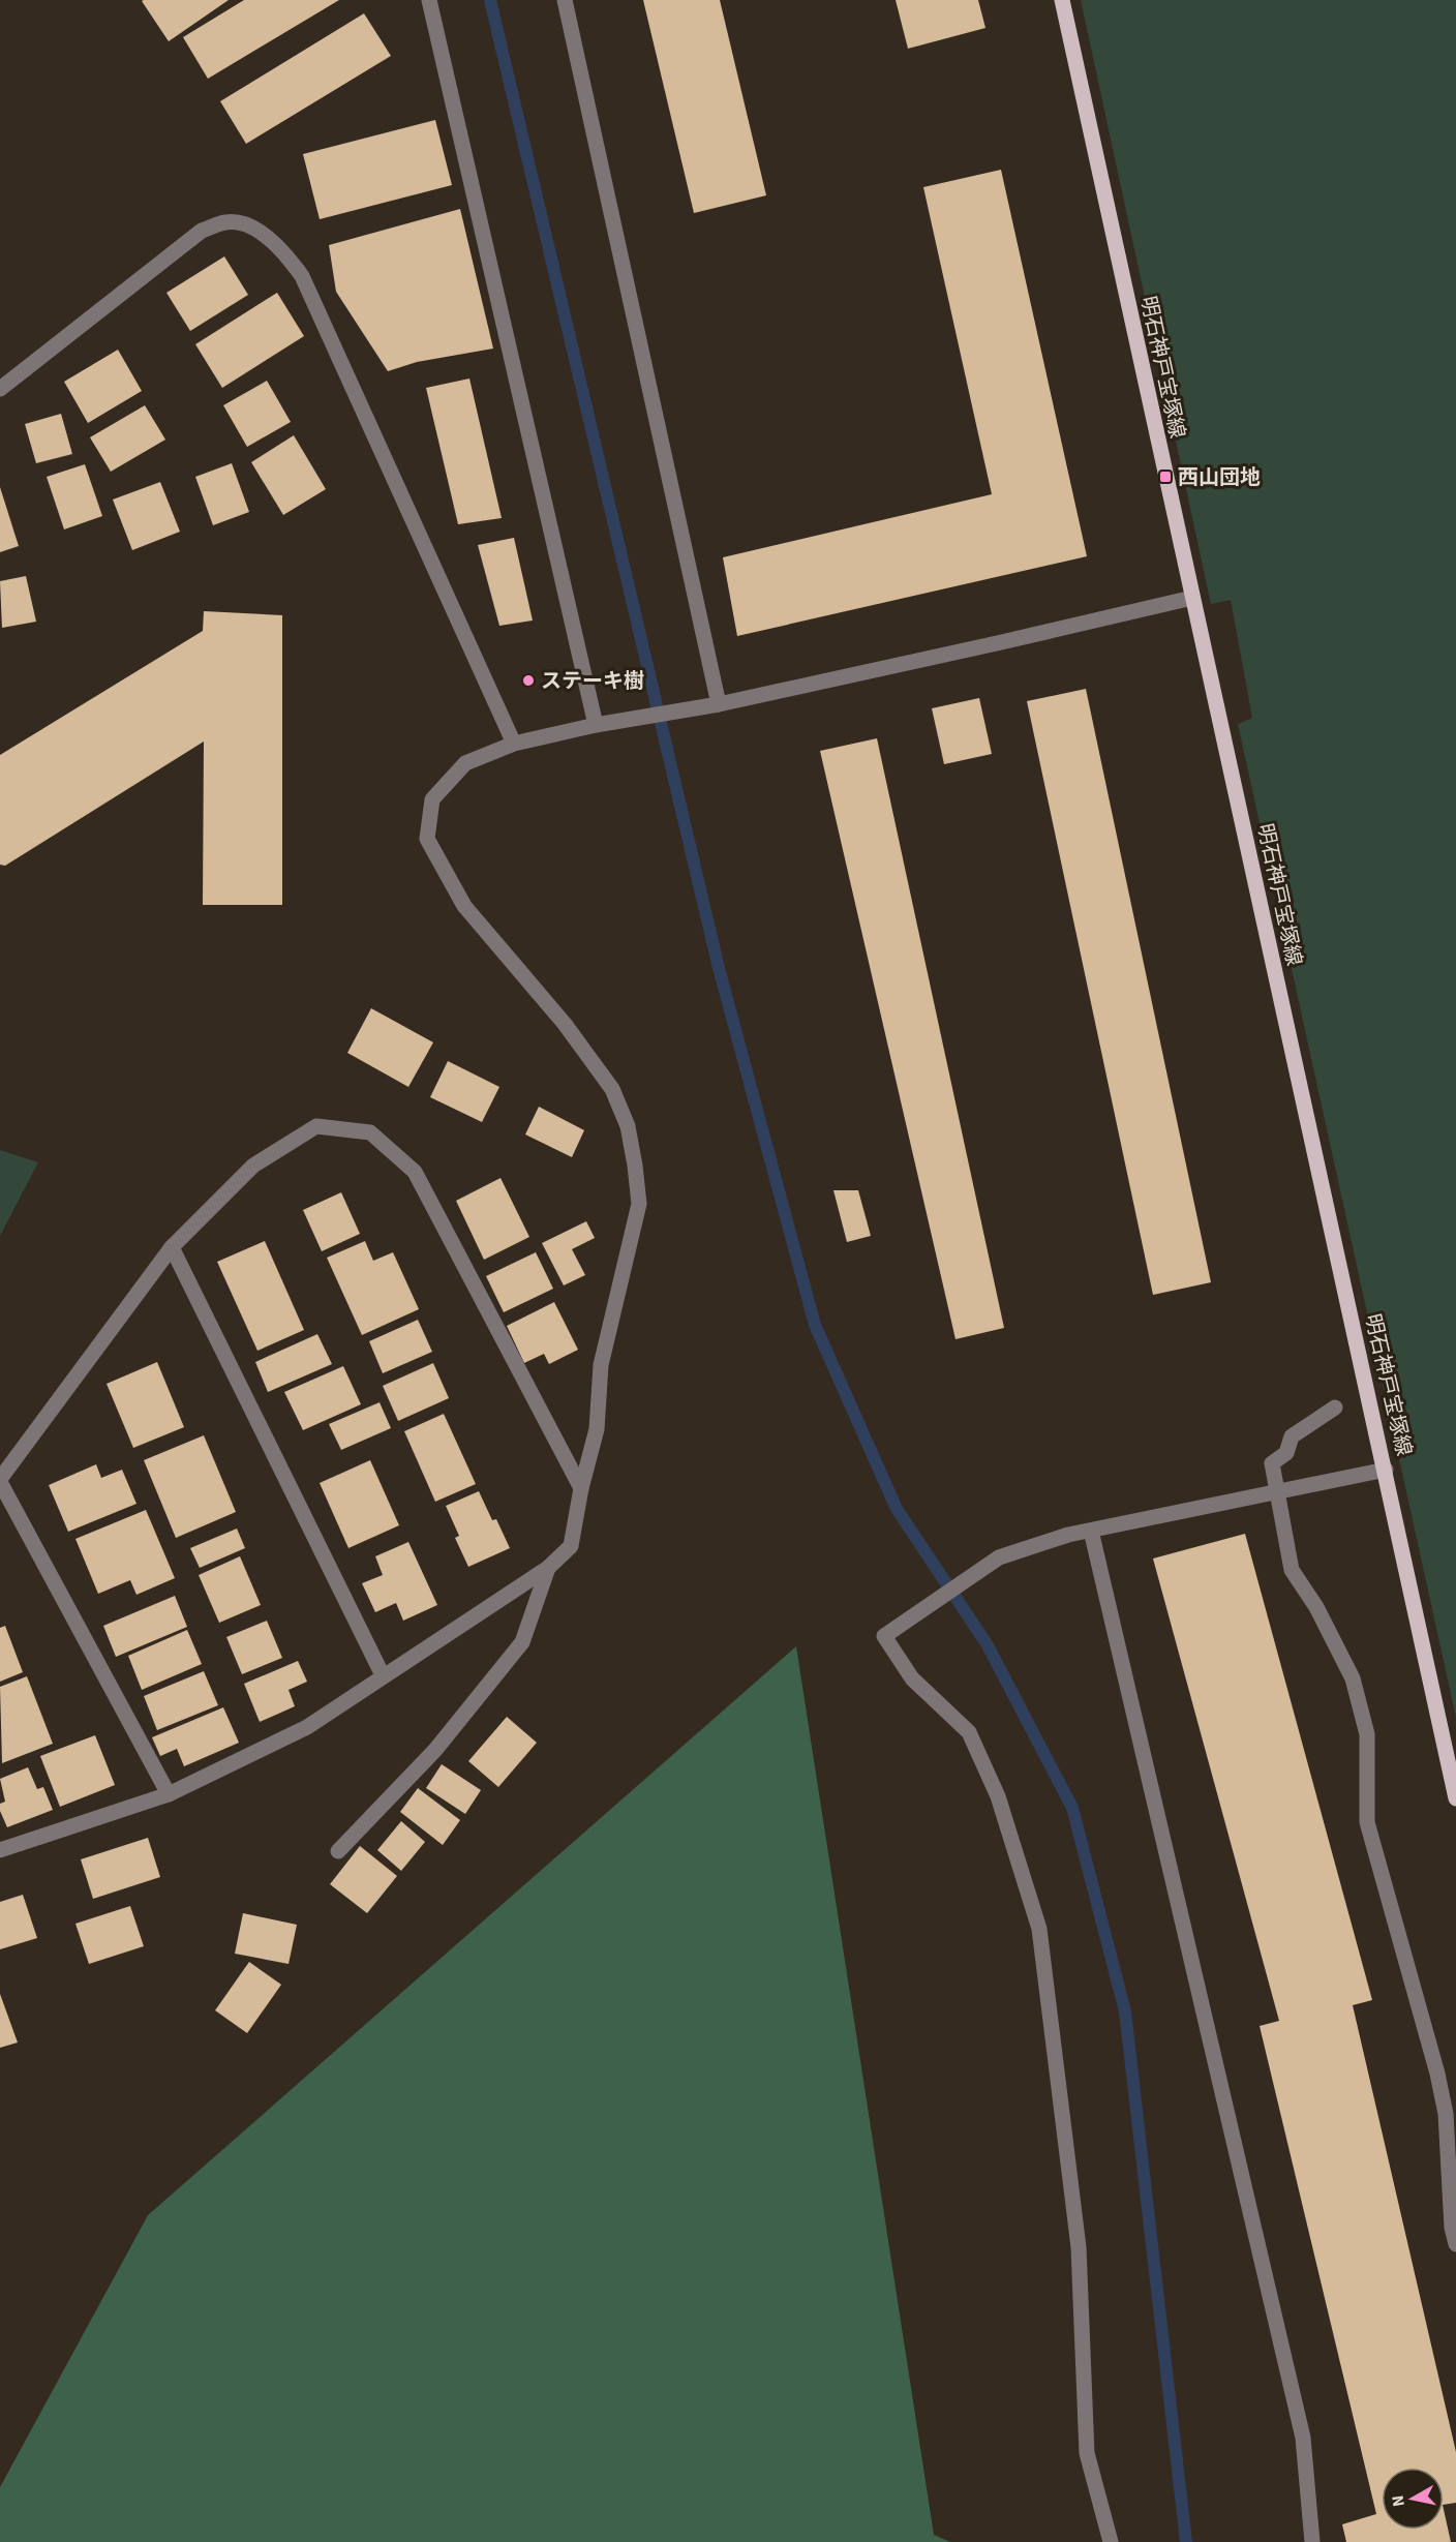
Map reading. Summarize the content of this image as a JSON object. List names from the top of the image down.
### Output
{
  "streets": {
    "main road": ["明石神戸宝塚線"]
  },
  "places": {
    "transit": ["西山団地"],
    "other": ["ステーキ樹"]
  },
  "north": "left"
}
